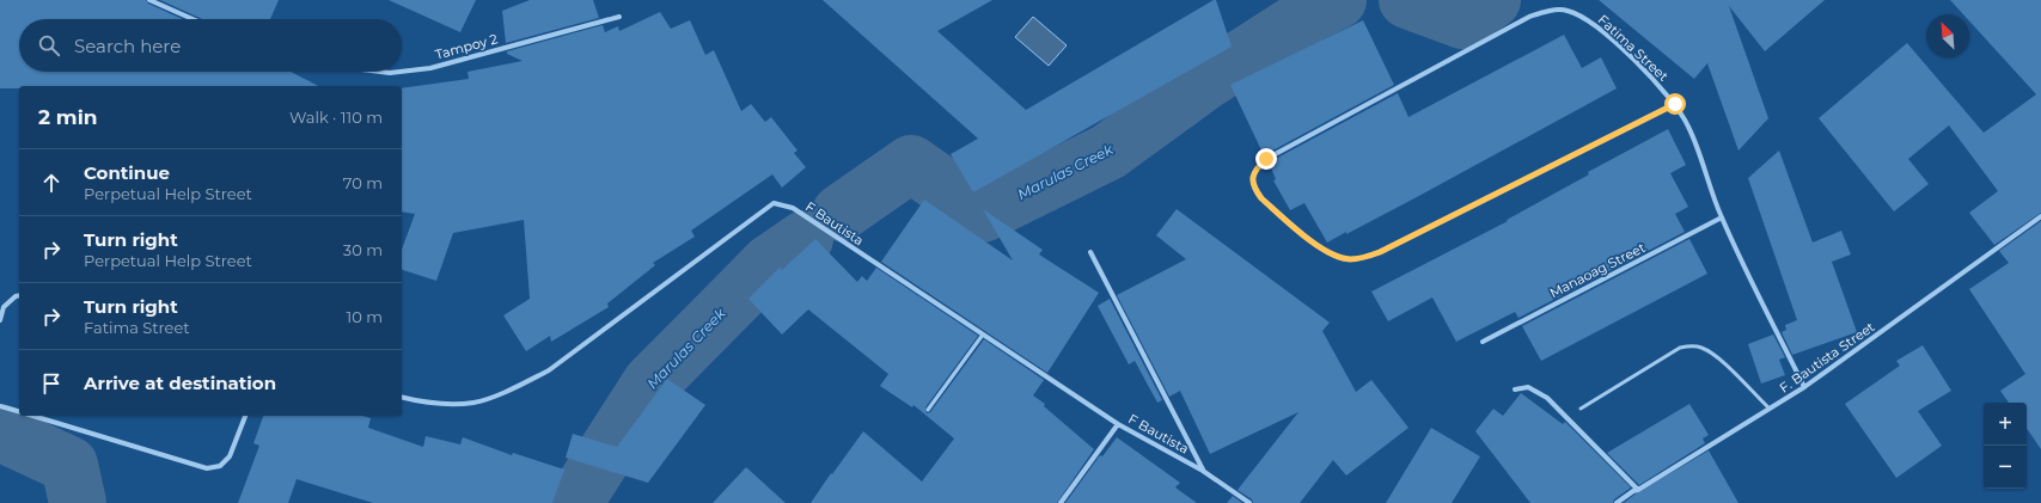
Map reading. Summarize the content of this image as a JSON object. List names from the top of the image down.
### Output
{
  "streets": {
    "street": [
      "Tampoy 2",
      "Fatima Street",
      "F Bautista",
      "Manaoag Street",
      "F. Bautista Street"
    ]
  },
  "crossings": [
    ["Fatima Street", "Manaoag Street"],
    ["Fatima Street", "F. Bautista Street"]
  ],
  "water": ["Marulas Creek"],
  "north": "top left",
  "page": {
    "search": "Search here",
    "heading": ["2 min", "Walk · 110 m"],
    "list": [
      ["Continue", "Perpetual Help Street", "70 m"],
      ["Turn right", "Perpetual Help Street", "30 m"],
      ["Turn right", "Fatima Street", "10 m"],
      "Arrive at destination"
    ],
    "map_buttons": ["+", "−"]
  }
}
